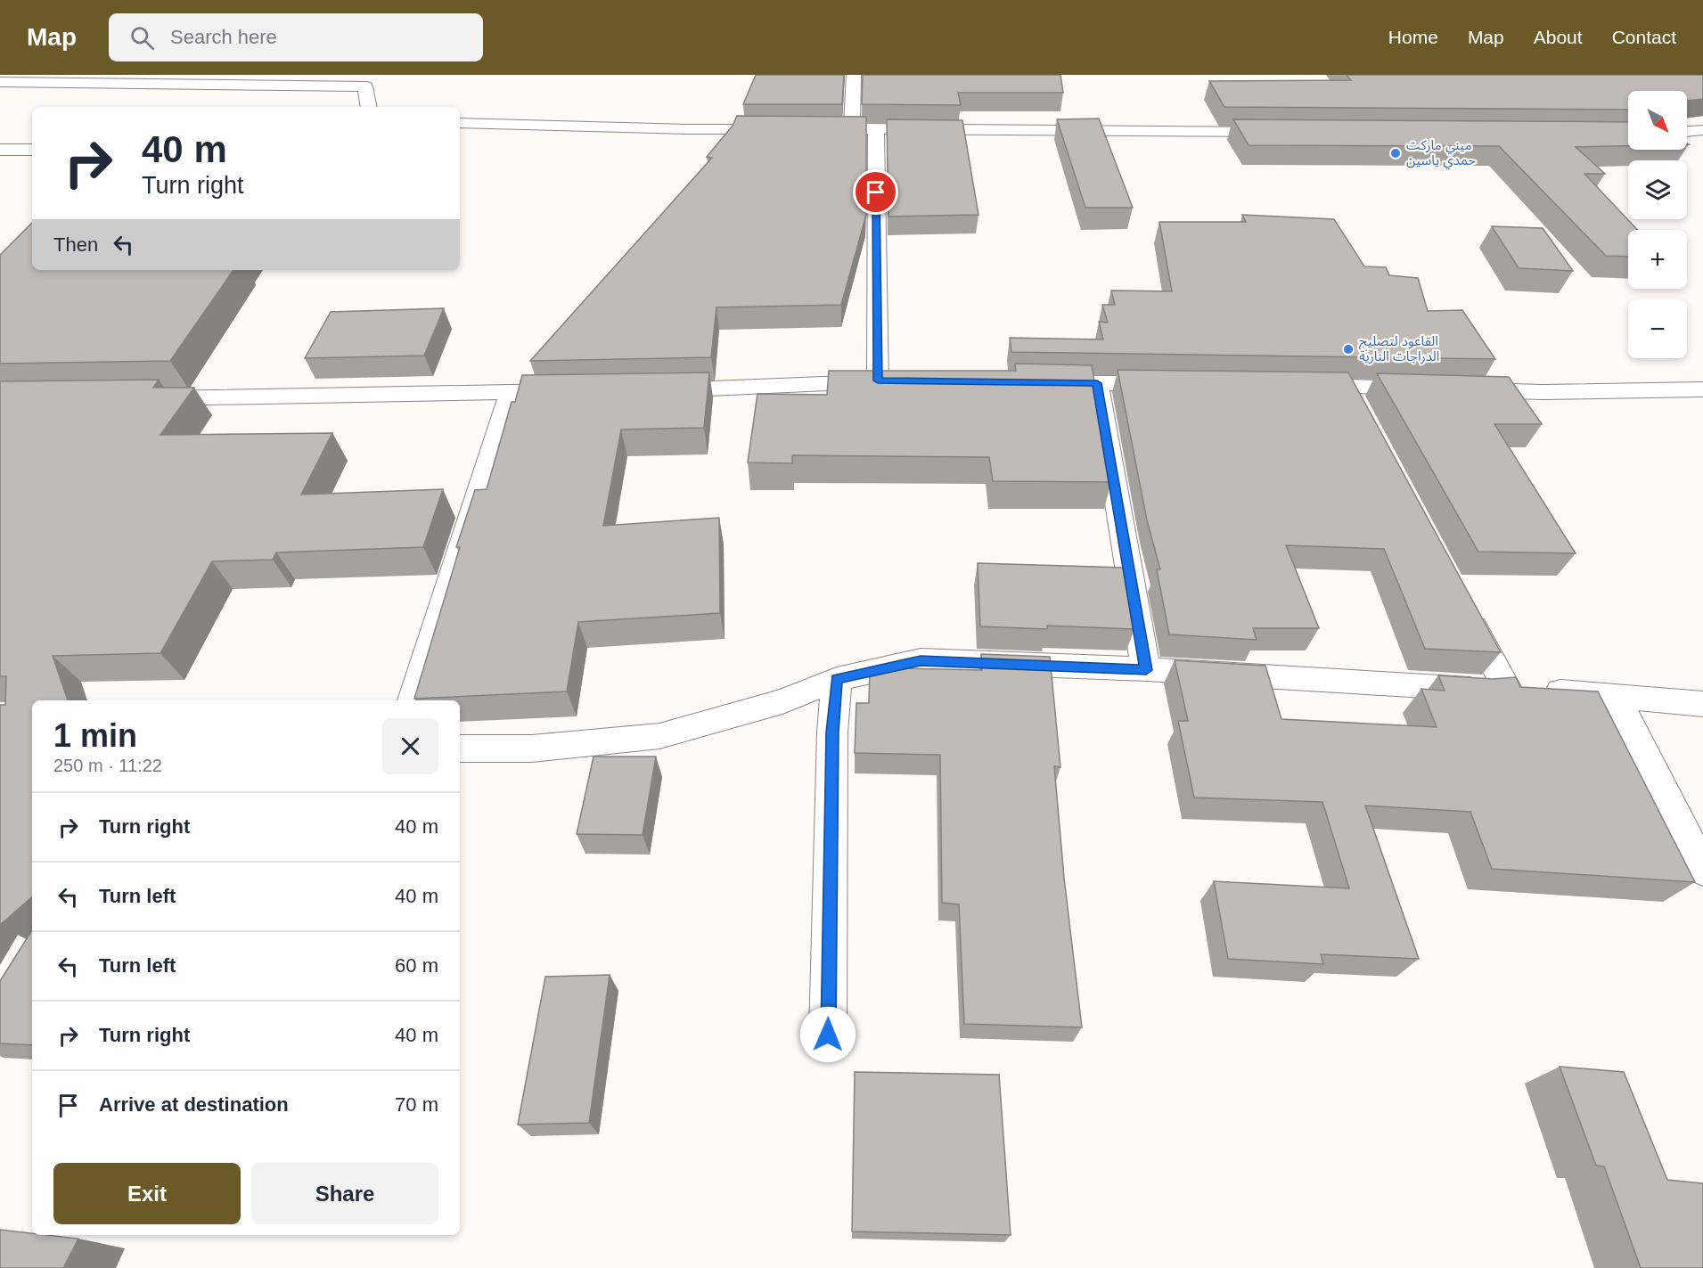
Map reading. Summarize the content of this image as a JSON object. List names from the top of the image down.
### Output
{
  "places": ["ميني ماركت حمدي ياسين", "القاعود لتصليح الدراجات النارية"],
  "north": "bottom right",
  "page": {
    "header": "Map",
    "search": "Search here",
    "nav": [
      "Home",
      "Map",
      "About",
      "Contact"
    ],
    "map_buttons": ["+", "−"],
    "turn": ["40 m", "Turn right"],
    "then": "Then",
    "heading": ["1 min", "250 m · 11:22"],
    "list": [
      {
        "name": "Turn right",
        "value": "40 m"
      },
      {
        "name": "Turn left",
        "value": "40 m"
      },
      {
        "name": "Turn left",
        "value": "60 m"
      },
      {
        "name": "Turn right",
        "value": "40 m"
      },
      {
        "name": "Arrive at destination",
        "value": "70 m"
      }
    ],
    "buttons": ["Exit", "Share"]
  }
}
